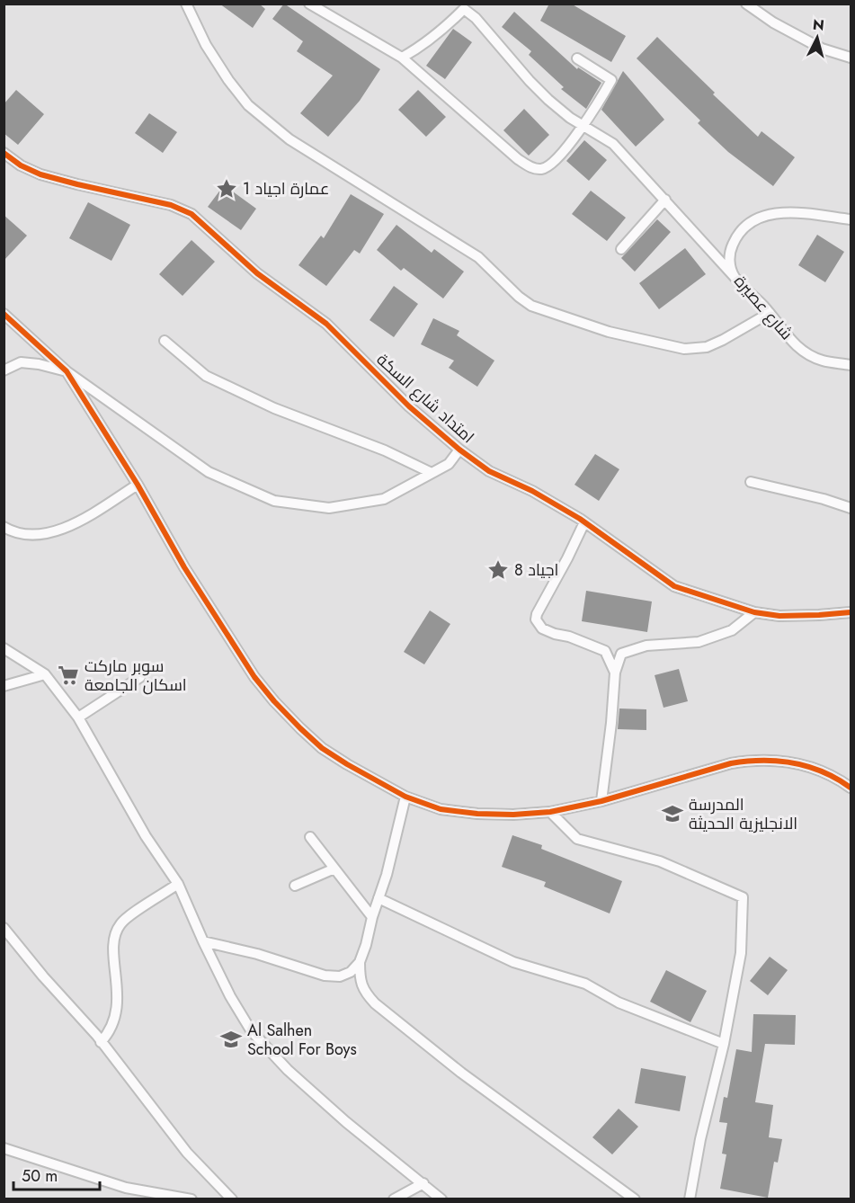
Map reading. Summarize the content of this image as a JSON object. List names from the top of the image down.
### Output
{
  "streets": {
    "street": ["شارع عصيرة", "امتداد شارع السكة"]
  },
  "places": {
    "place": ["عمارة اجياد 1", "اجياد 8"],
    "supermarket": ["سوبر ماركت اسكان الجامعة"],
    "school or university": ["المدرسة الانجليزية الحديثة", "Al Salhen School For Boys"]
  },
  "scale_bar": "50 m",
  "north": "top"
}
